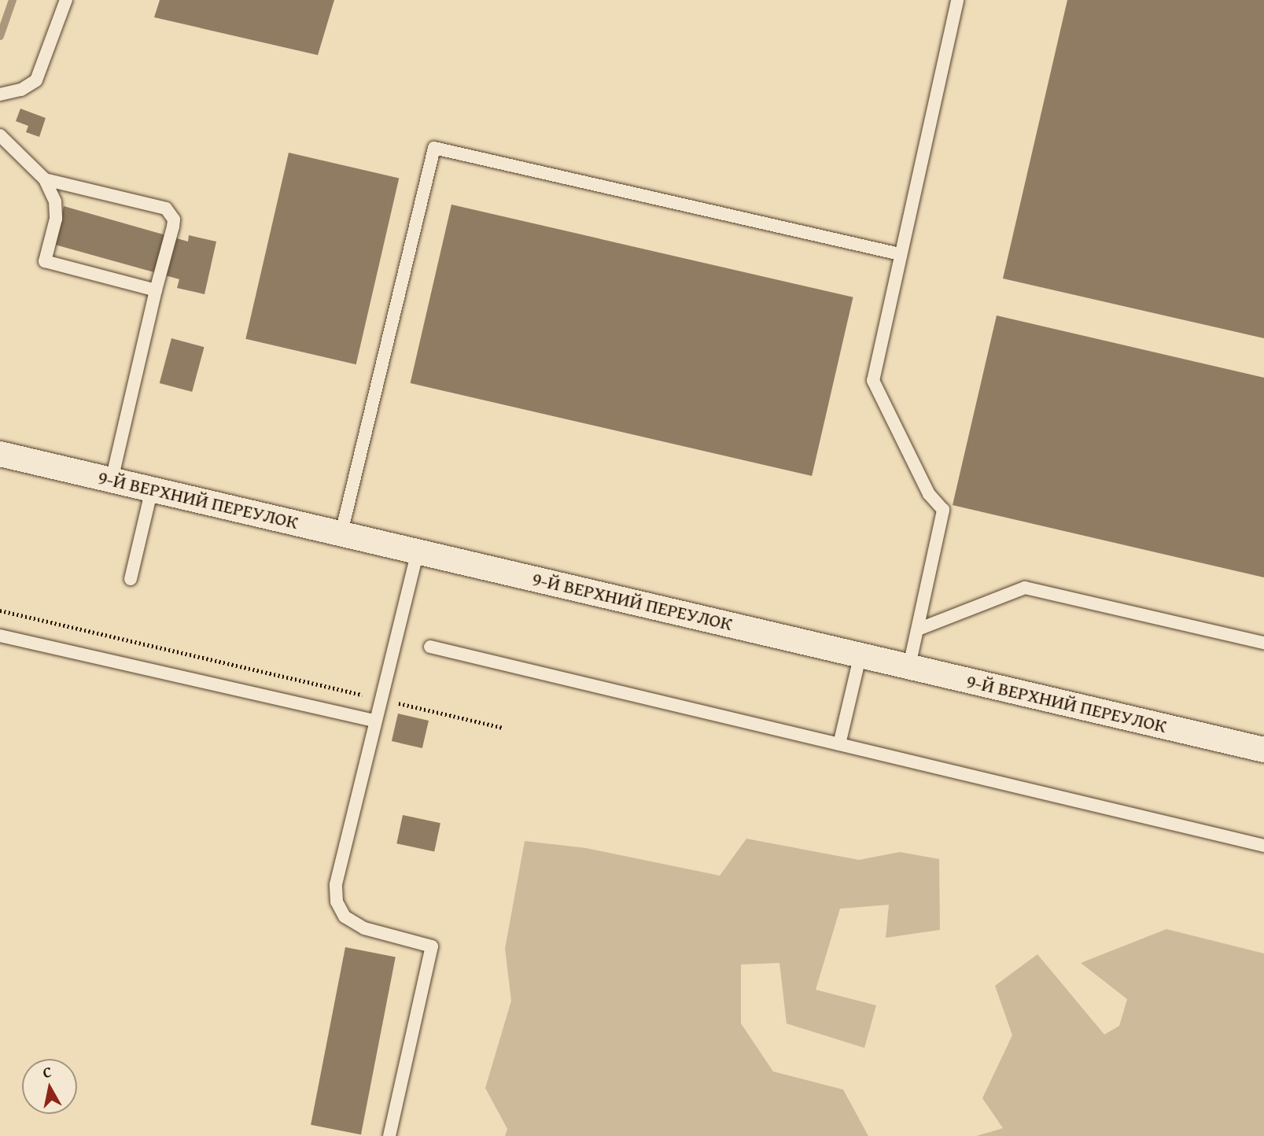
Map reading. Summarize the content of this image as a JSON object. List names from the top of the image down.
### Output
{
  "streets": {
    "street": ["9-Й ВЕРХНИЙ ПЕРЕУЛОК"]
  },
  "north": "top"
}
